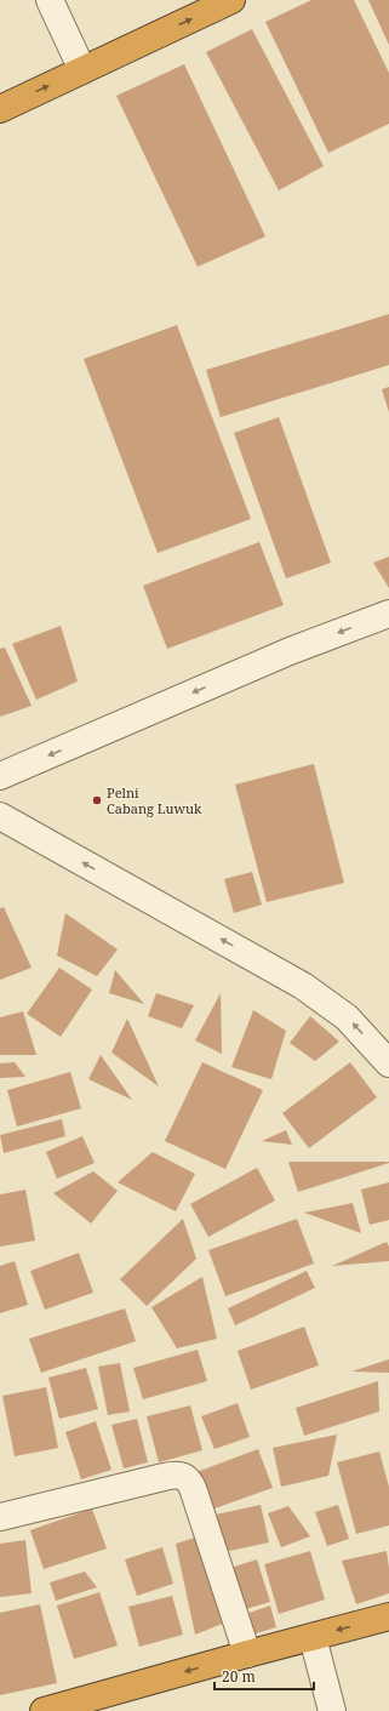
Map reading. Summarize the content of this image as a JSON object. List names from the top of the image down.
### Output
{
  "places": ["Pelni Cabang Luwuk"],
  "scale_bar": "20 m"
}
